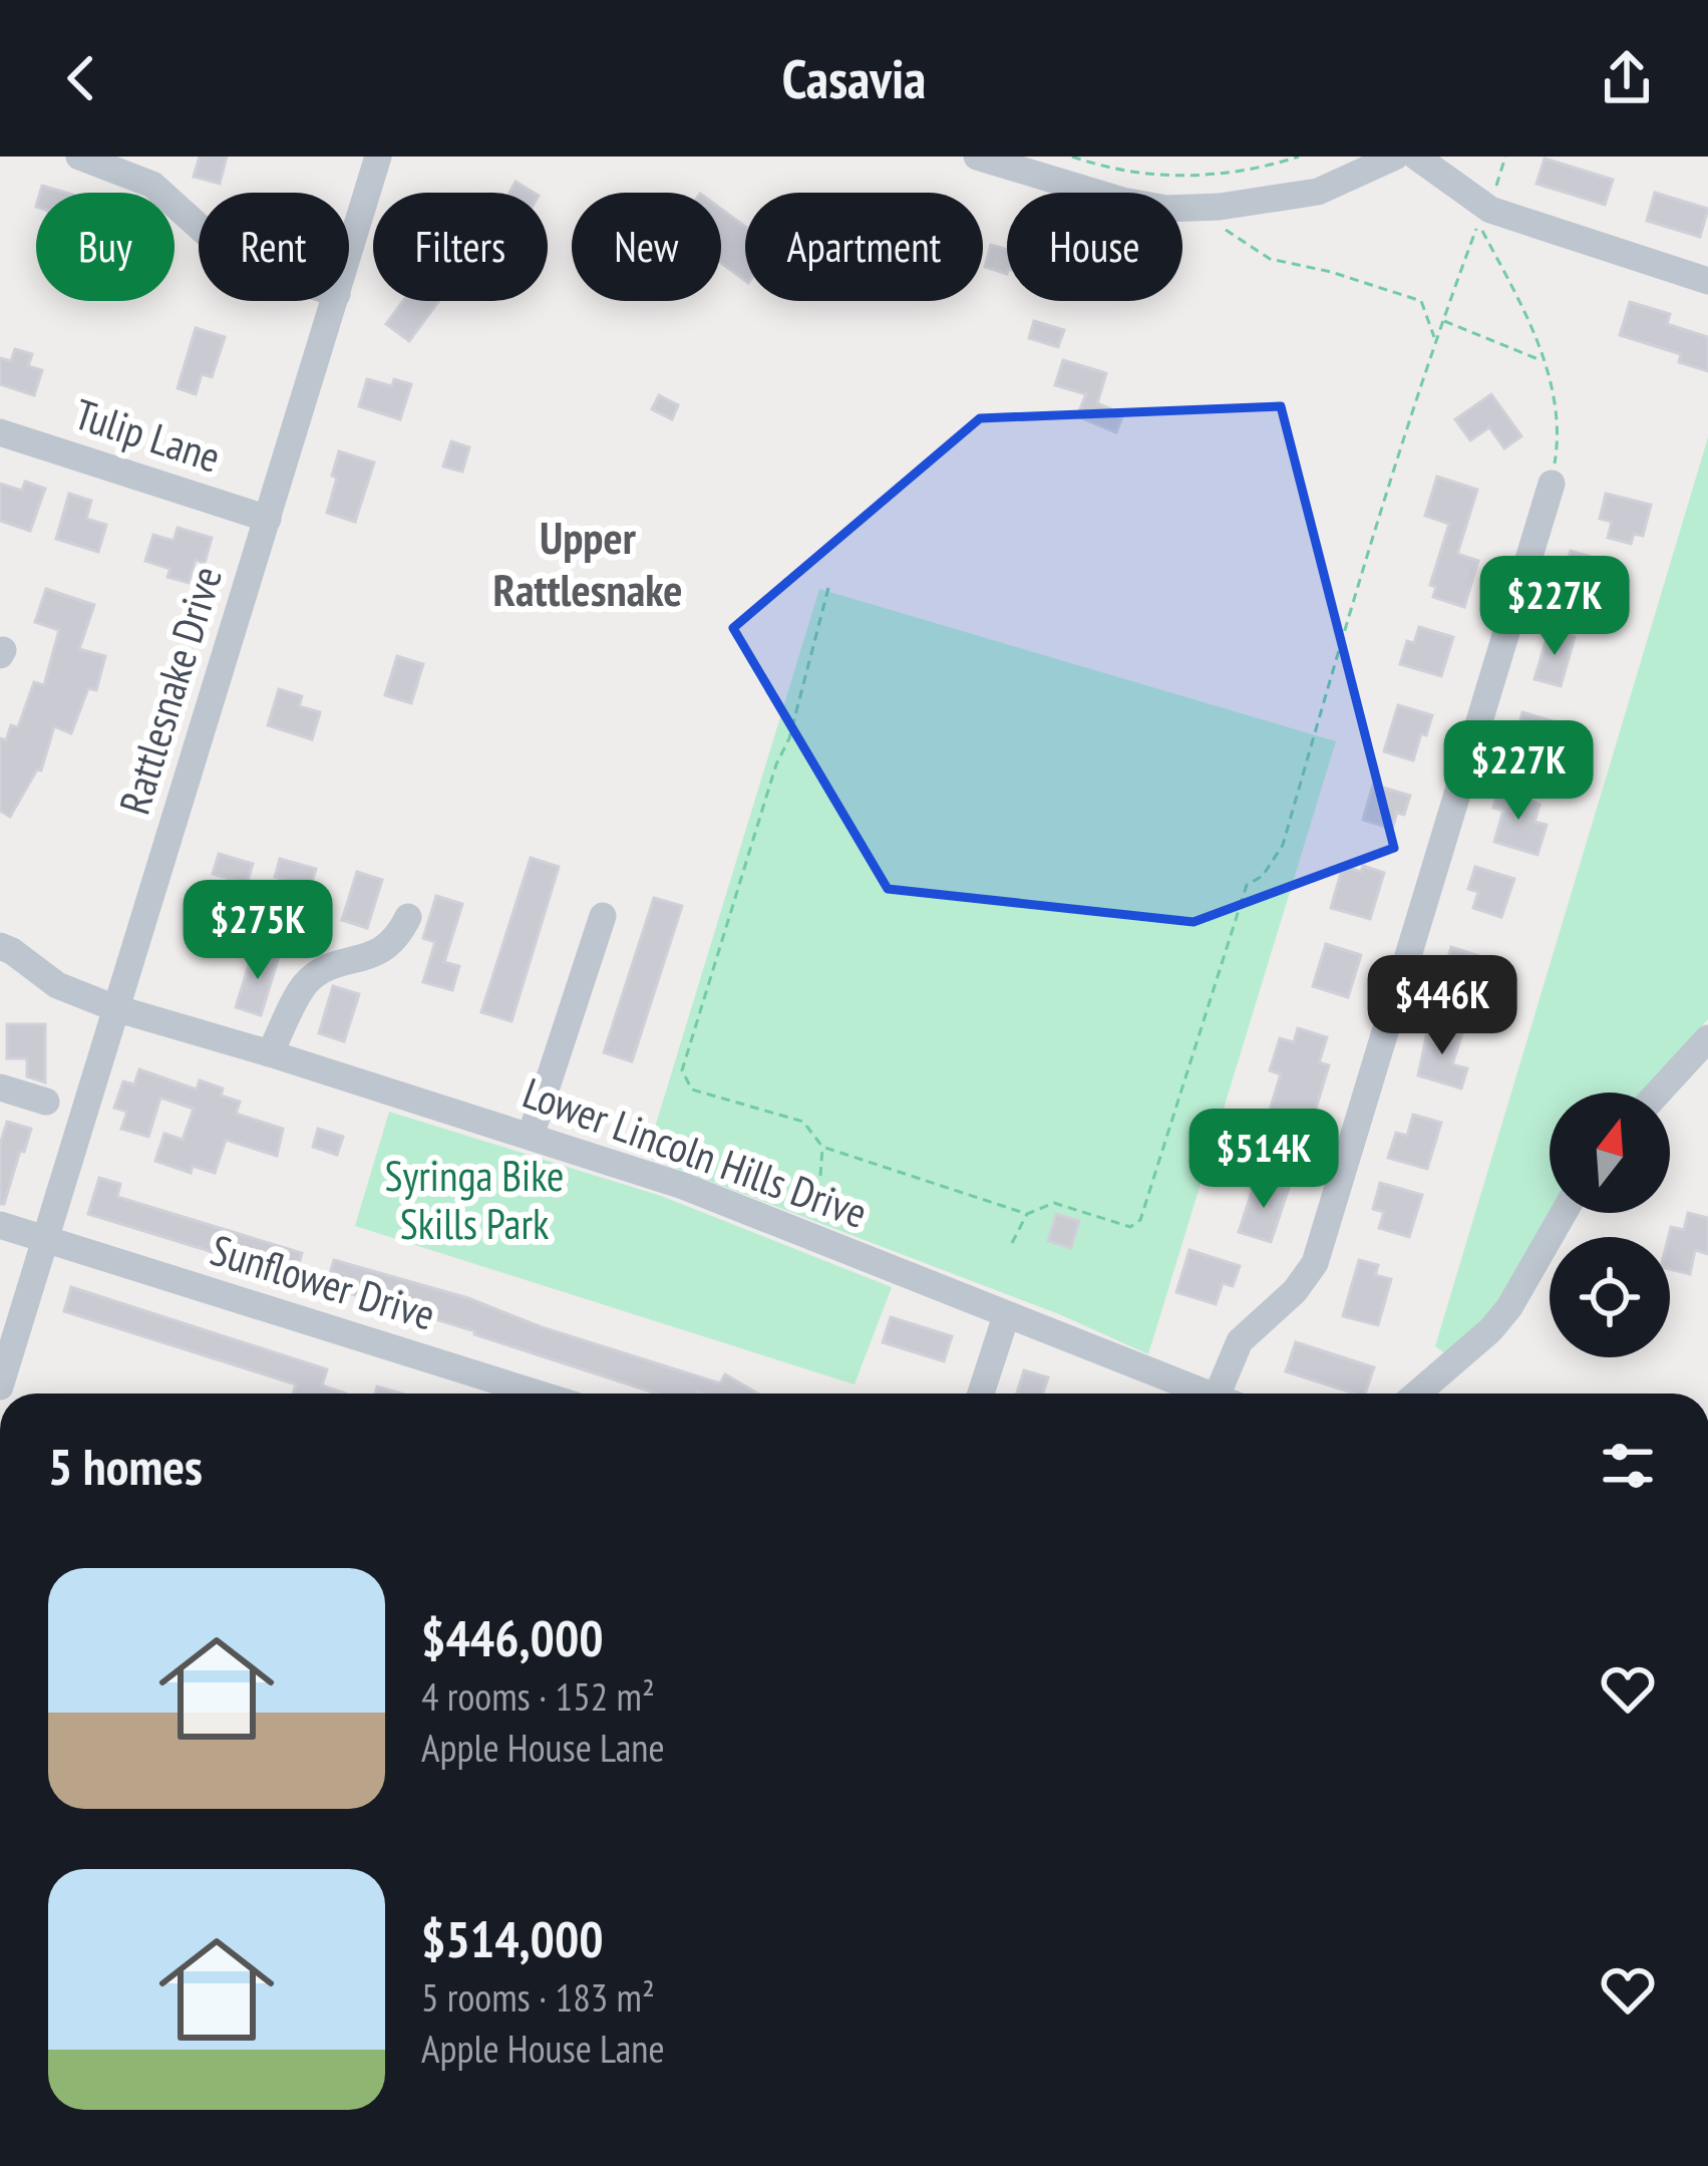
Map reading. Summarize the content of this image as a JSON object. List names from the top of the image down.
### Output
{
  "streets": {
    "street": [
      "Tulip Lane",
      "Rattlesnake Drive",
      "Lower Lincoln Hills Drive",
      "Sunflower Drive"
    ]
  },
  "crossings": [
    ["Tulip Lane", "Rattlesnake Drive"],
    ["Rattlesnake Drive", "Lower Lincoln Hills Drive"],
    ["Rattlesnake Drive", "Sunflower Drive"]
  ],
  "districts": ["Upper Rattlesnake"],
  "parks": ["Syringa Bike Skills Park"],
  "north": "top",
  "page": {
    "header": "Casavia",
    "chip": [
      "Buy",
      "Rent",
      "Filters",
      "New",
      "Apartment",
      "House"
    ],
    "price": [
      "$227K",
      "$227K",
      "$275K",
      "$446K",
      "$514K"
    ],
    "heading": "5 homes",
    "list": [
      {
        "name": "$446,000",
        "note": "4 rooms · 152 m² · Apple House Lane"
      },
      {
        "name": "$514,000",
        "note": "5 rooms · 183 m² · Apple House Lane"
      }
    ]
  }
}
